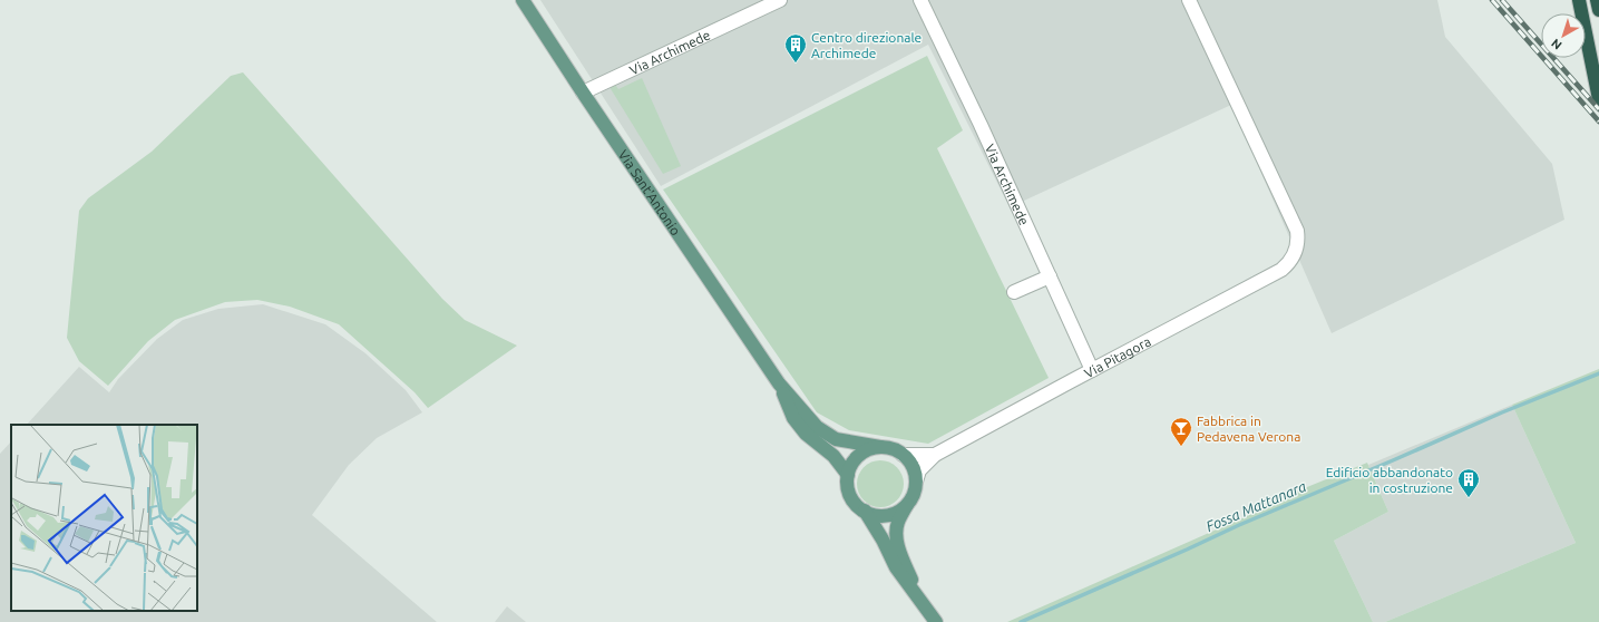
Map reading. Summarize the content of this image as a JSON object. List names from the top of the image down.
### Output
{
  "streets": {
    "main road": ["Via Sant'Antonio"],
    "street": ["Via Archimede", "Via Pitagora"]
  },
  "crossings": [
    ["Via Archimede", "Via Sant'Antonio"],
    ["Via Archimede", "Via Pitagora"],
    ["Via Sant'Antonio", "Via Pitagora"]
  ],
  "water": ["Fossa Mattanara"],
  "places": {
    "building": ["Centro direzionale Archimede", "Edificio abbandonato in costruzione"],
    "bar": ["Fabbrica in Pedavena Verona"]
  },
  "north": "bottom left"
}
